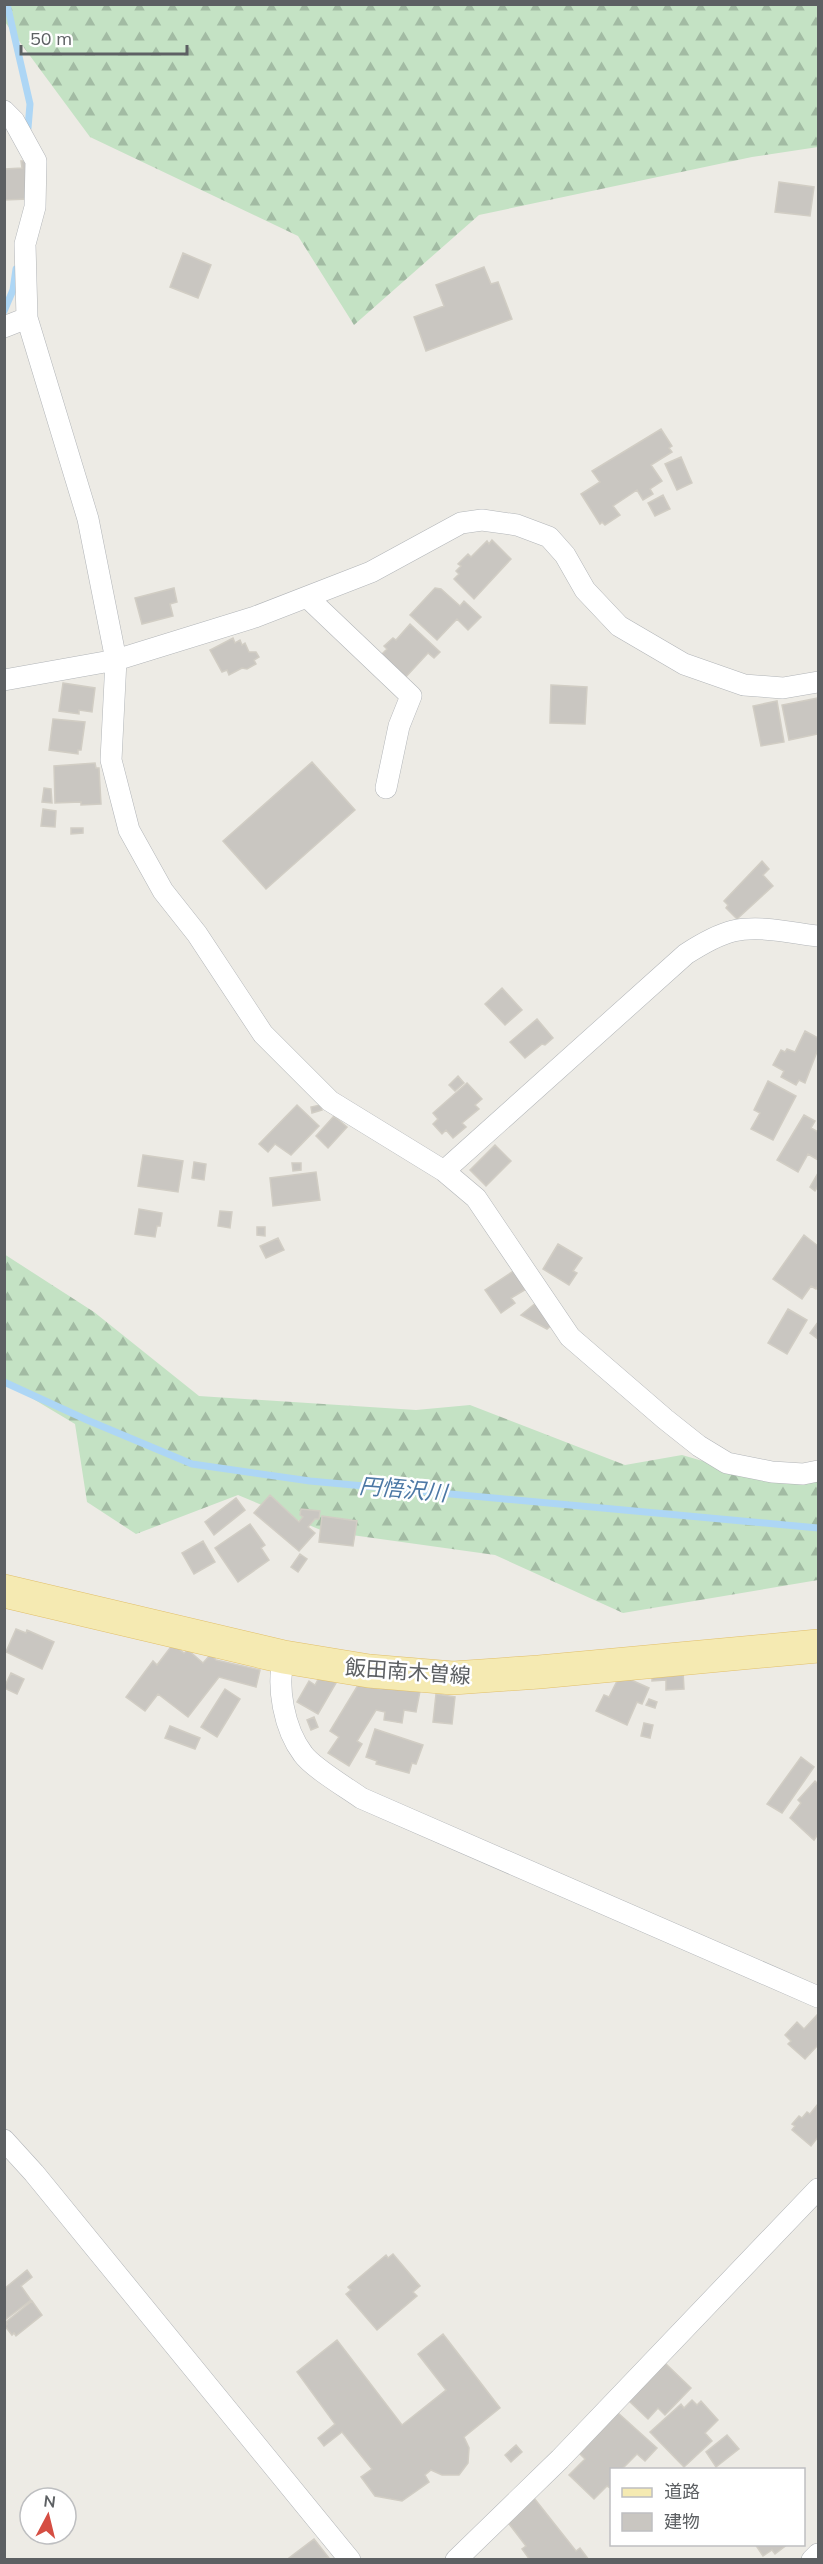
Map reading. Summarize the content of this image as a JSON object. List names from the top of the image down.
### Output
{
  "streets": {
    "main road": ["飯田南木曽線"]
  },
  "water": ["円悟沢川"],
  "legend": ["道路", "建物"],
  "scale_bar": "50 m",
  "north": "top"
}
